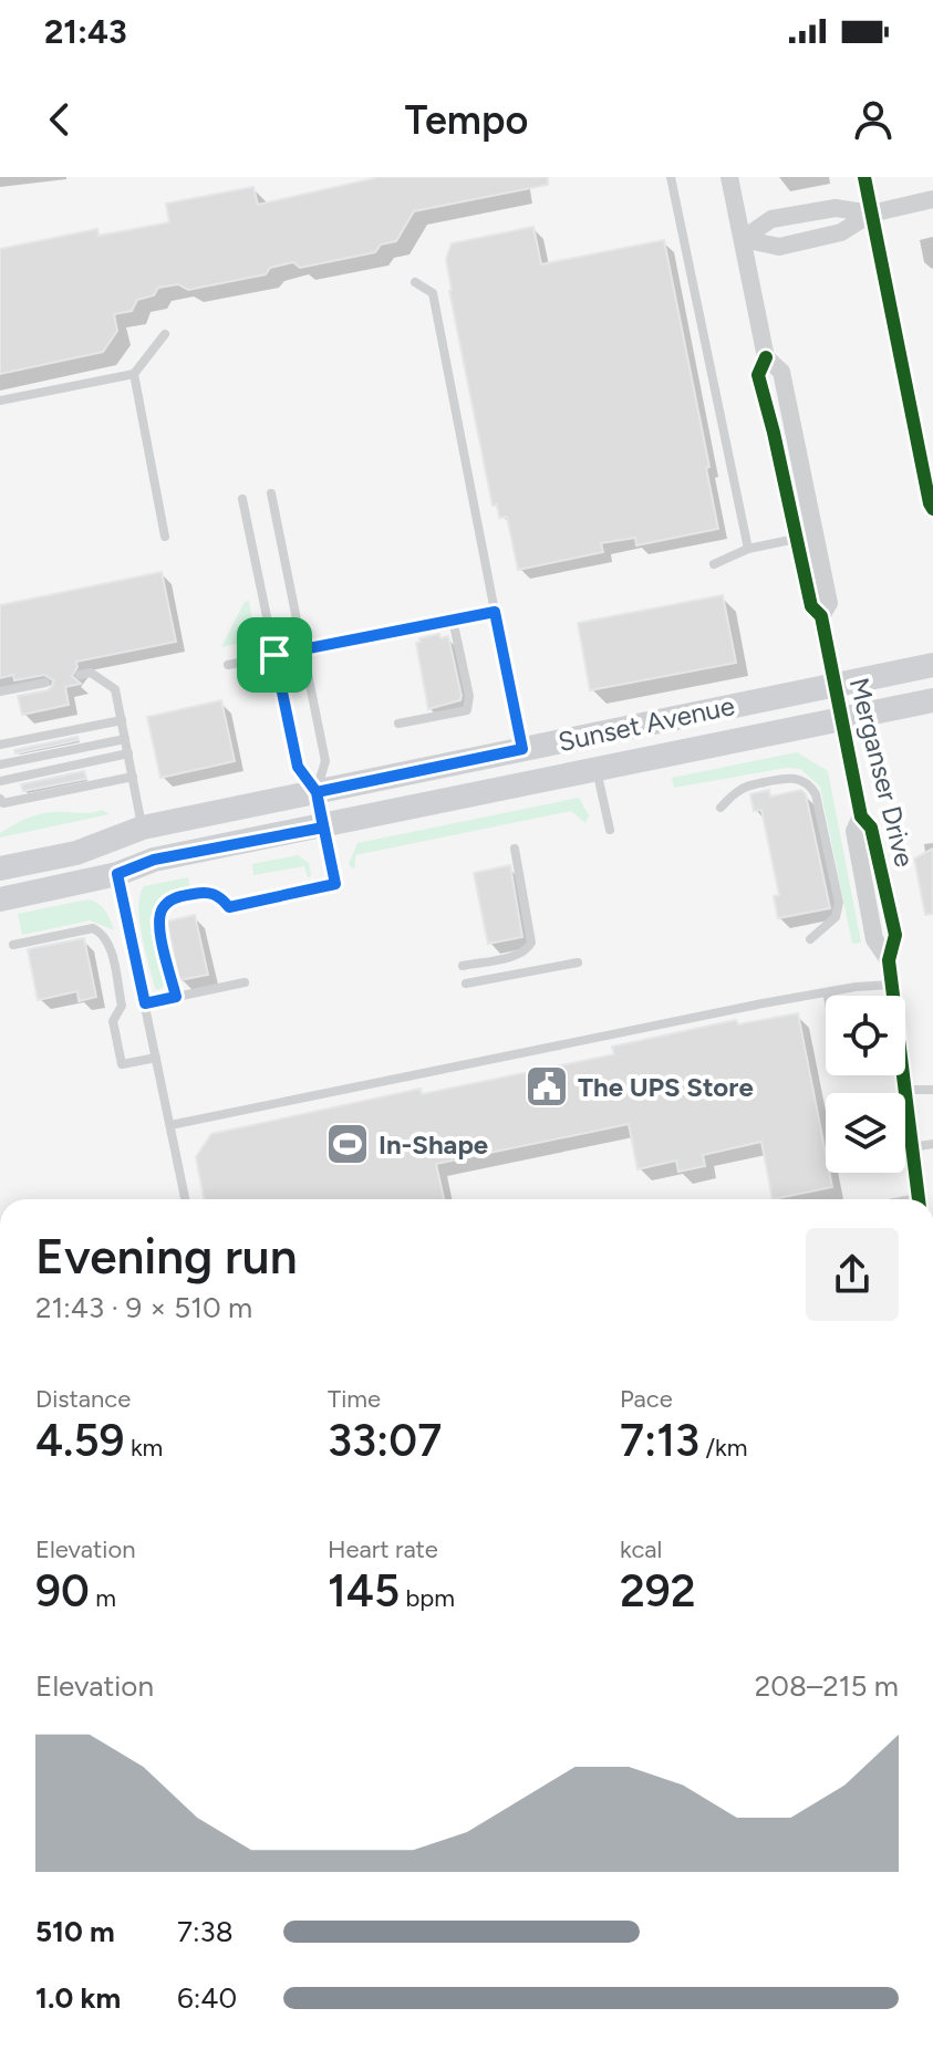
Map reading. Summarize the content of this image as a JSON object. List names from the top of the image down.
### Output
{
  "streets": {
    "main road": ["Sunset Avenue"],
    "street": ["Merganser Drive"]
  },
  "crossings": [
    ["Sunset Avenue", "Merganser Drive"]
  ],
  "places": {
    "public building": ["The UPS Store"],
    "sports": ["In-Shape"]
  },
  "page": {
    "status": "21:43",
    "header": "Tempo",
    "heading": ["Evening run", "21:43 · 9 × 510 m"],
    "stats": [
      ["Distance", "4.59 km"],
      ["Time", "33:07"],
      ["Pace", "7:13 /km"],
      ["Elevation", "90 m"],
      ["Heart rate", "145 bpm"],
      ["kcal", "292"]
    ],
    "chart": ["Elevation", "208–215 m"],
    "list": [
      {
        "name": "510 m",
        "note": "7:38"
      },
      {
        "name": "1.0 km",
        "note": "6:40"
      }
    ]
  }
}
